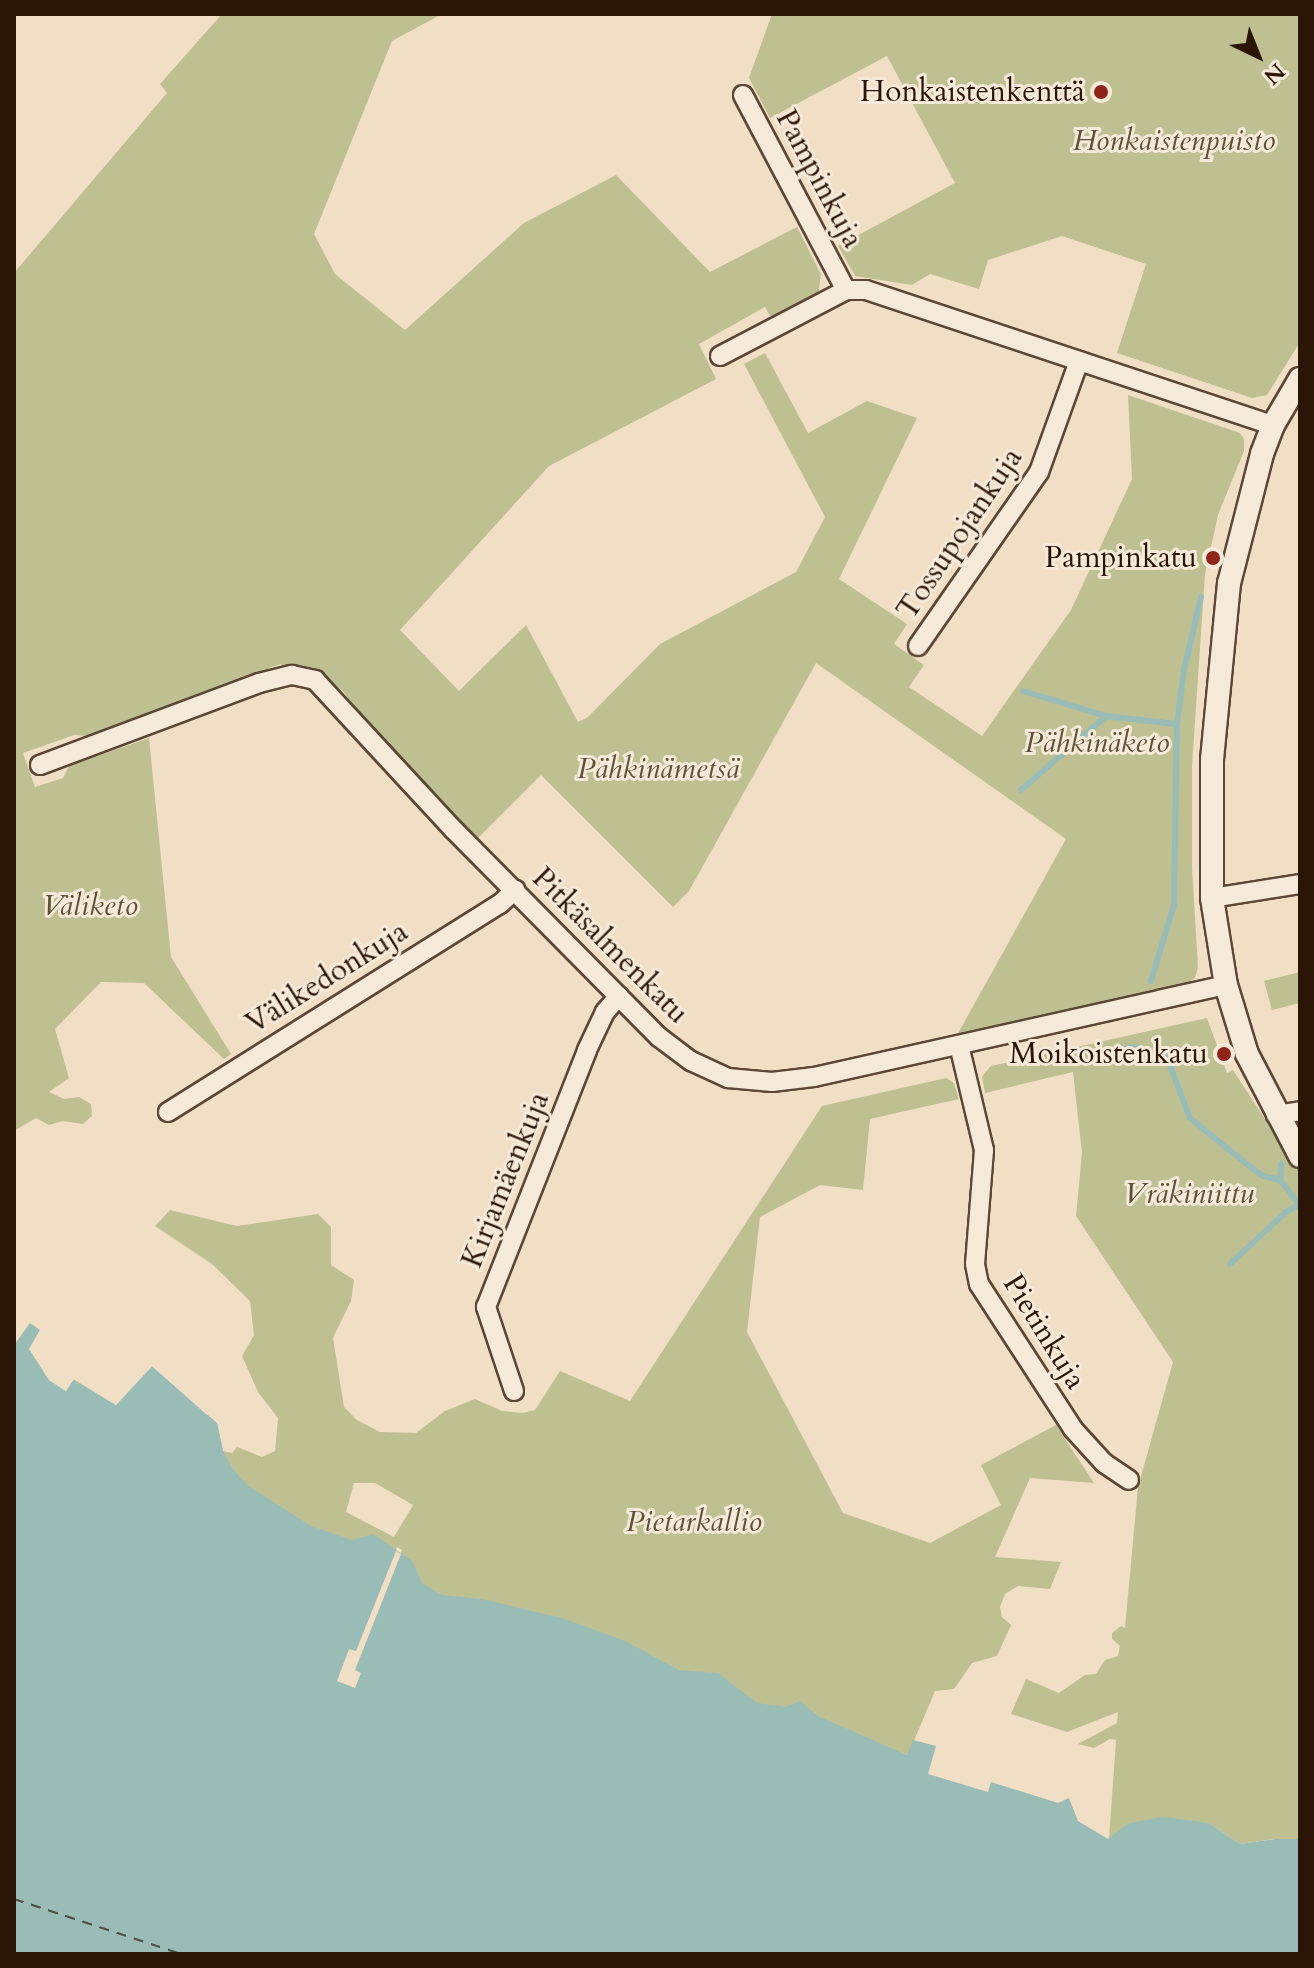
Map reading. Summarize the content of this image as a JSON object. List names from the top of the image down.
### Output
{
  "streets": {
    "street": [
      "Pampinkuja",
      "Tossupojankuja",
      "Pitkäsalmenkatu",
      "Välikedonkuja",
      "Kirjamäenkuja",
      "Pietinkuja"
    ]
  },
  "crossings": [
    ["Pitkäsalmenkatu", "Välikedonkuja"],
    ["Pitkäsalmenkatu", "Kirjamäenkuja"],
    ["Pitkäsalmenkatu", "Pietinkuja"]
  ],
  "parks": [
    "Honkaistenpuisto",
    "Pähkinäketo",
    "Pähkinämetsä",
    "Väliketo",
    "Vräkiniittu",
    "Pietarkallio"
  ],
  "places": ["Honkaistenkenttä", "Pampinkatu", "Moikoistenkatu"],
  "north": "bottom right"
}
